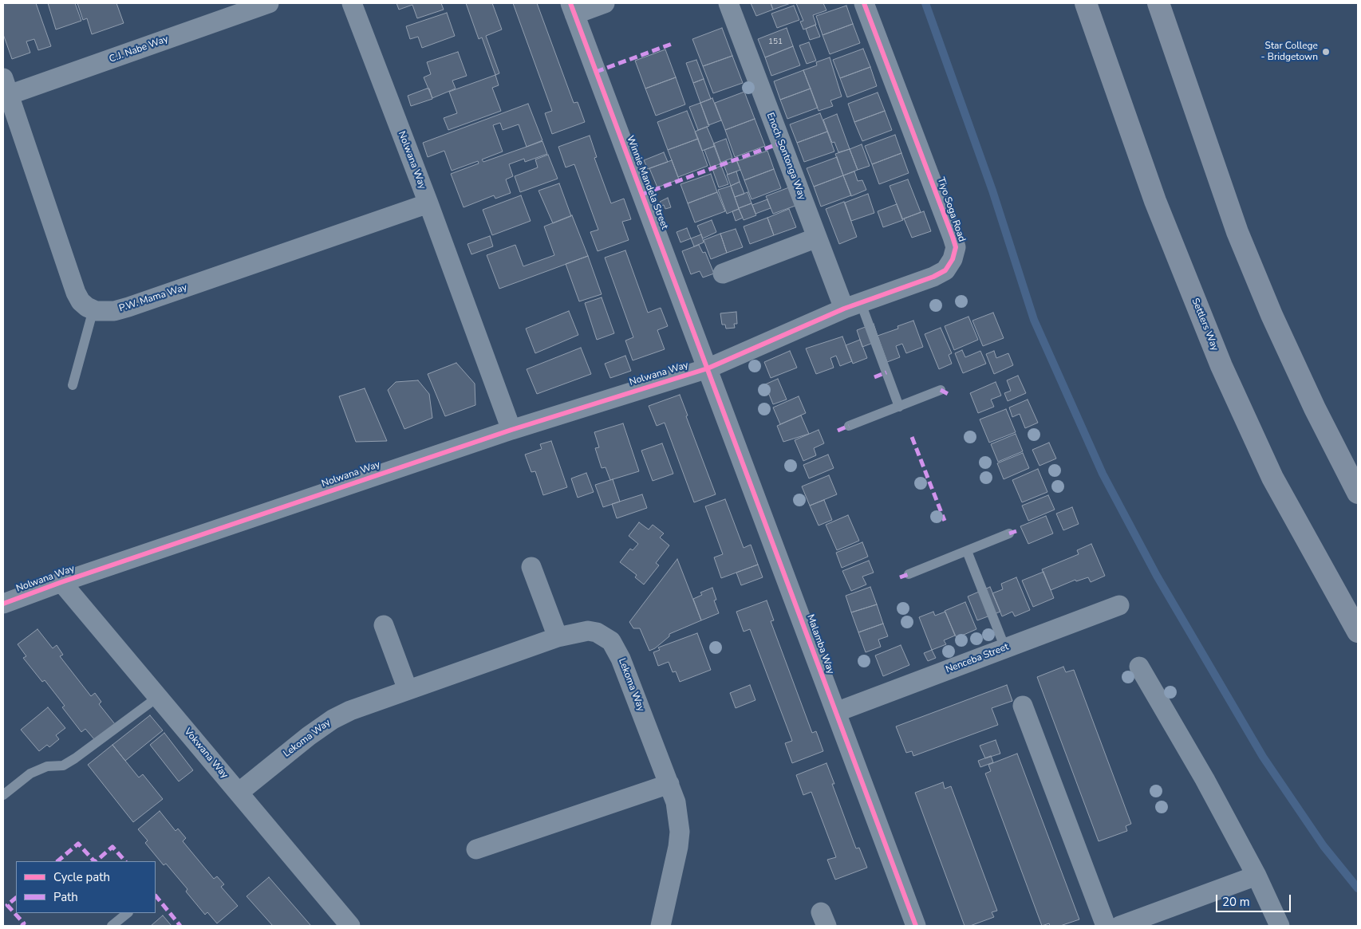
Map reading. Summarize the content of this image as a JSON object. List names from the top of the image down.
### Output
{
  "streets": {
    "highway": ["Settlers Way"],
    "street": [
      "C.J. Nabe Way",
      "Enoch Sontonga Way",
      "Nolwana Way",
      "Winnie Mandela Street",
      "Tiyo Soga Road",
      "P.W. Mama Way",
      "Malamba Way",
      "Nenceba Street",
      "Lekoma Way",
      "Vokwana Way"
    ]
  },
  "crossings": [
    ["Enoch Sontonga Way", "Tiyo Soga Road"],
    ["Nolwana Way", "Winnie Mandela Street"],
    ["Nolwana Way", "Tiyo Soga Road"],
    ["Nolwana Way", "P.W. Mama Way"],
    ["Nolwana Way", "Malamba Way"],
    ["Nolwana Way", "Vokwana Way"],
    ["Winnie Mandela Street", "Tiyo Soga Road"],
    ["Winnie Mandela Street", "Malamba Way"],
    ["Tiyo Soga Road", "Malamba Way"],
    ["Malamba Way", "Nenceba Street"],
    ["Lekoma Way", "Vokwana Way"]
  ],
  "places": ["Star College - Bridgetown"],
  "house_numbers": ["151"],
  "legend": ["Cycle path", "Path"],
  "scale_bar": "20 m"
}
